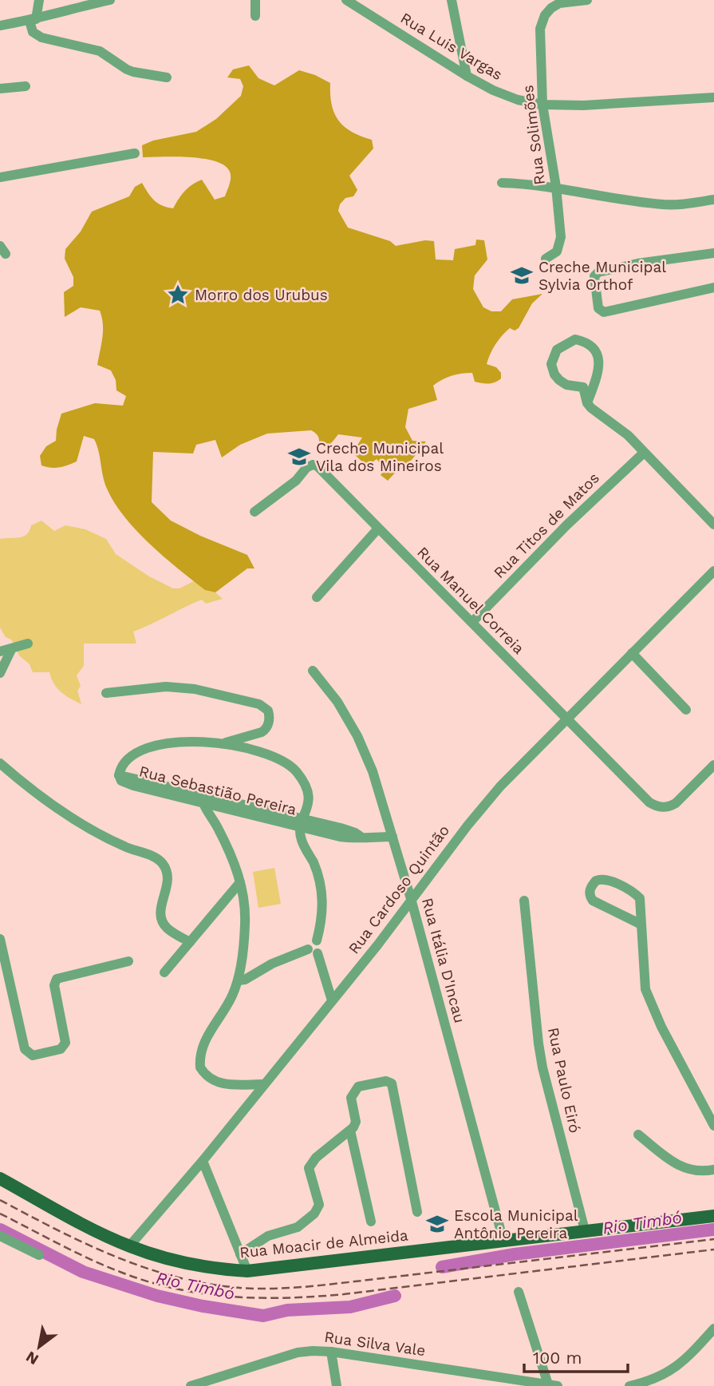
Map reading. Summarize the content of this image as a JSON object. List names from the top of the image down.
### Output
{
  "streets": {
    "main road": ["Rua Moacir de Almeida"],
    "street": [
      "Rua Luis Vargas",
      "Rua Solimões",
      "Rua Titos de Matos",
      "Rua Manuel Correia",
      "Rua Sebastião Pereira",
      "Rua Cardoso Quintão",
      "Rua Itália D'Incau",
      "Rua Paulo Eiró",
      "Rua Silva Vale"
    ]
  },
  "crossings": [
    ["Rua Luis Vargas", "Rua Solimões"],
    ["Rua Titos de Matos", "Rua Manuel Correia"],
    ["Rua Manuel Correia", "Rua Cardoso Quintão"],
    ["Rua Sebastião Pereira", "Rua Itália D'Incau"],
    ["Rua Cardoso Quintão", "Rua Itália D'Incau"],
    ["Rua Cardoso Quintão", "Rua Moacir de Almeida"],
    ["Rua Itália D'Incau", "Rua Moacir de Almeida"],
    ["Rua Paulo Eiró", "Rua Moacir de Almeida"]
  ],
  "water": ["Rio Timbó"],
  "places": {
    "school or university": ["Creche Municipal Sylvia Orthof", "Creche Municipal Vila dos Mineiros", "Escola Municipal Antônio Pereira"],
    "place": ["Morro dos Urubus"]
  },
  "scale_bar": "100 m",
  "north": "bottom left"
}
